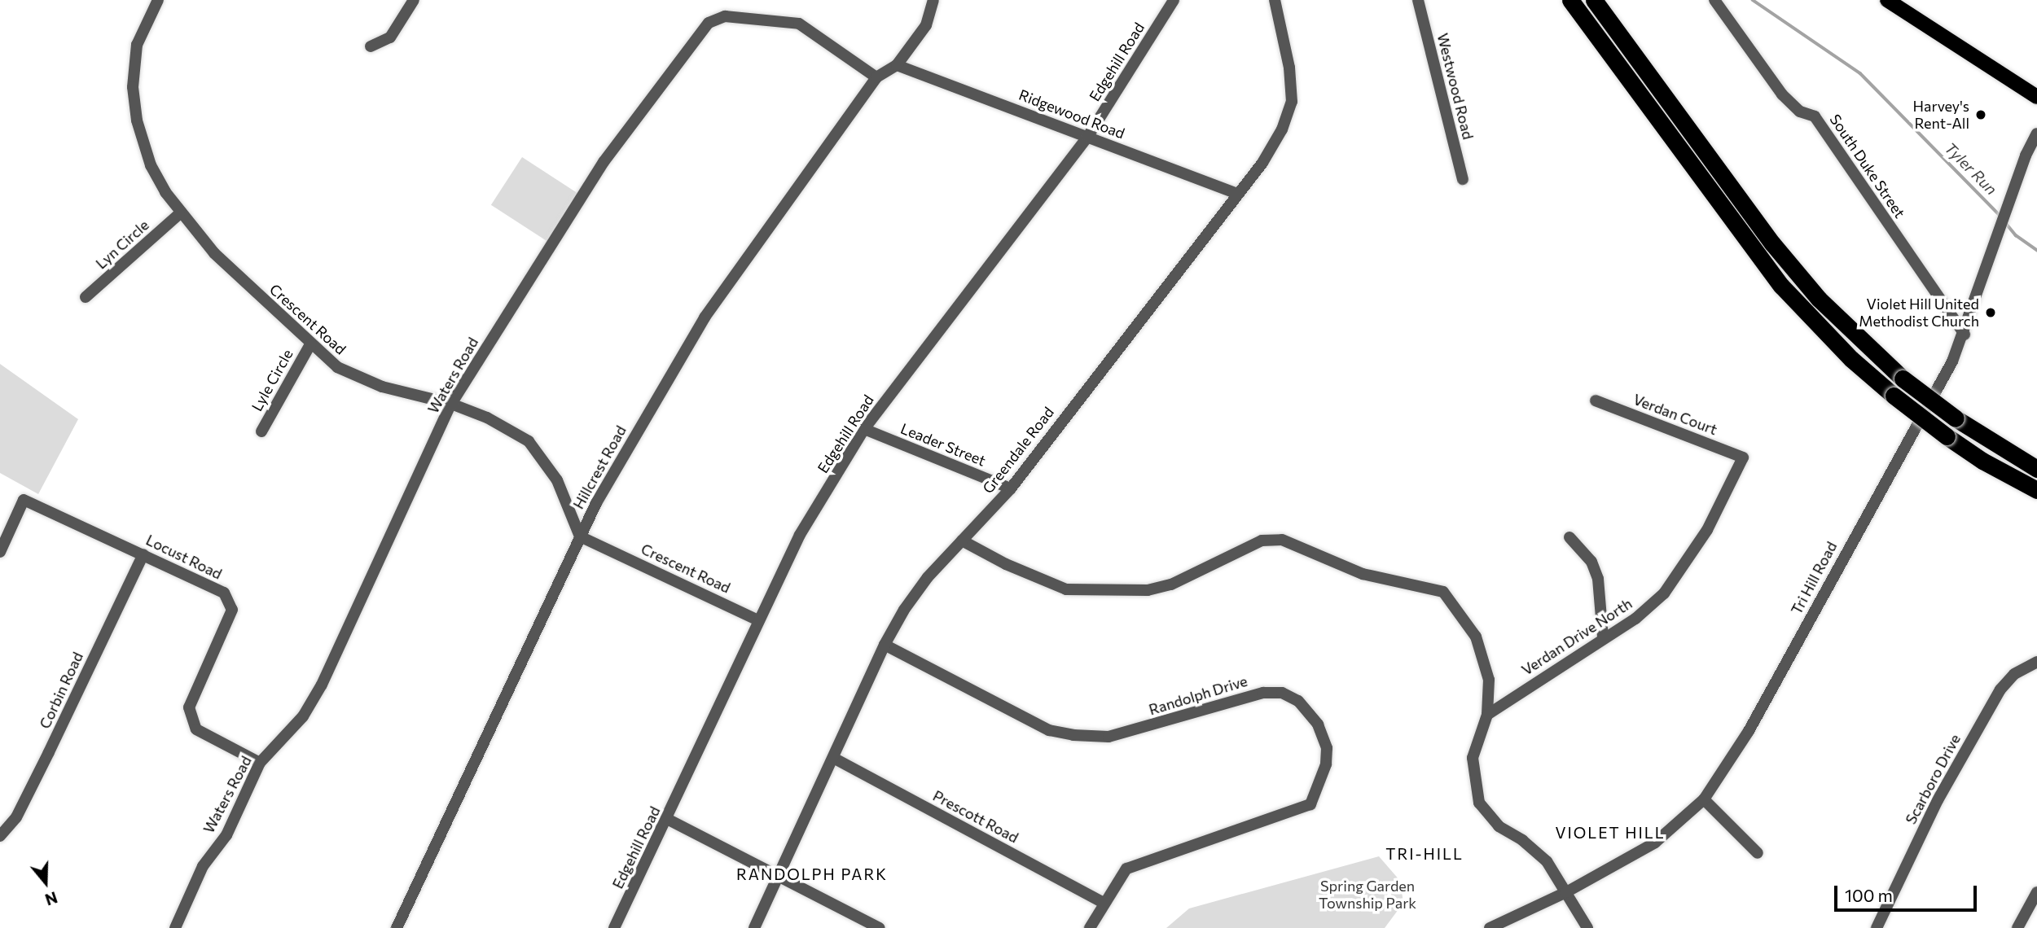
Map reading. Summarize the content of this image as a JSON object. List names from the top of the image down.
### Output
{
  "streets": {
    "street": [
      "Edgehill Road",
      "Westwood Road",
      "Ridgewood Road",
      "South Duke Street",
      "Lyn Circle",
      "Crescent Road",
      "Waters Road",
      "Lyle Circle",
      "Verdan Court",
      "Leader Street",
      "Greendale Road",
      "Hillcrest Road",
      "Locust Road",
      "Tri Hill Road",
      "Verdan Drive North",
      "Corbin Road",
      "Randolph Drive",
      "Scarboro Drive",
      "Prescott Road"
    ]
  },
  "crossings": [
    ["Edgehill Road", "Ridgewood Road"],
    ["Edgehill Road", "Crescent Road"],
    ["Edgehill Road", "Leader Street"],
    ["Ridgewood Road", "Greendale Road"],
    ["Ridgewood Road", "Hillcrest Road"],
    ["South Duke Street", "Tri Hill Road"],
    ["Lyn Circle", "Crescent Road"],
    ["Crescent Road", "Waters Road"],
    ["Crescent Road", "Lyle Circle"],
    ["Crescent Road", "Hillcrest Road"],
    ["Waters Road", "Hillcrest Road"],
    ["Waters Road", "Locust Road"],
    ["Verdan Court", "Verdan Drive North"],
    ["Leader Street", "Greendale Road"],
    ["Greendale Road", "Randolph Drive"],
    ["Greendale Road", "Prescott Road"],
    ["Locust Road", "Corbin Road"],
    ["Randolph Drive", "Prescott Road"]
  ],
  "districts": ["VIOLET HILL", "TRI-HILL", "RANDOLPH PARK"],
  "water": ["Tyler Run"],
  "parks": ["Spring Garden Township Park"],
  "places": ["Harvey's Rent-All", "Violet Hill United Methodist Church"],
  "scale_bar": "100 m",
  "north": "bottom"
}
